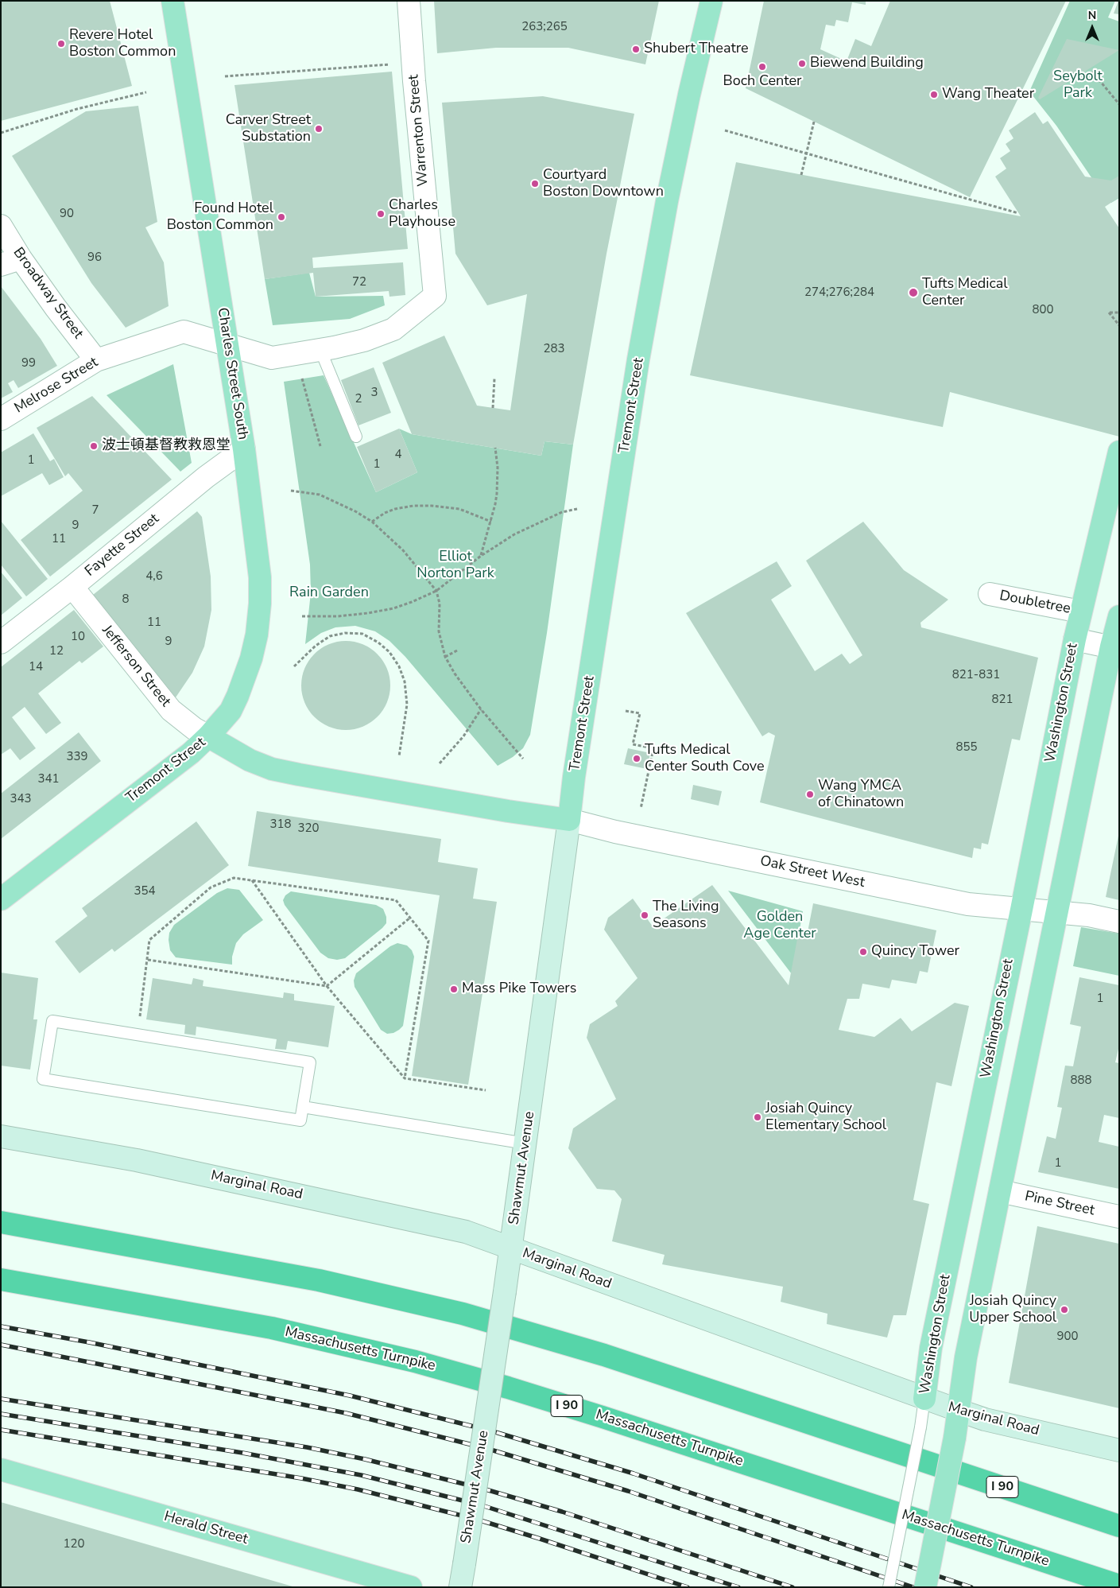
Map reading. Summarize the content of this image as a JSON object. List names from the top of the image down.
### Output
{
  "streets": {
    "highway": ["Massachusetts Turnpike", "I 90"],
    "main road": [
      "Charles Street South",
      "Tremont Street",
      "Washington Street",
      "Shawmut Avenue",
      "Marginal Road",
      "Herald Street"
    ],
    "street": [
      "Warrenton Street",
      "Broadway Street",
      "Melrose Street",
      "Fayette Street",
      "Doubletree",
      "Jefferson Street",
      "Oak Street West",
      "Pine Street"
    ]
  },
  "crossings": [
    ["Warrenton Street", "Charles Street South"],
    ["Warrenton Street", "Melrose Street"],
    ["Broadway Street", "Melrose Street"],
    ["Charles Street South", "Melrose Street"],
    ["Charles Street South", "Tremont Street"],
    ["Charles Street South", "Fayette Street"],
    ["Charles Street South", "Jefferson Street"],
    ["Tremont Street", "Jefferson Street"],
    ["Tremont Street", "Oak Street West"],
    ["Tremont Street", "Shawmut Avenue"],
    ["Fayette Street", "Jefferson Street"],
    ["Doubletree", "Washington Street"],
    ["Washington Street", "Oak Street West"],
    ["Washington Street", "Marginal Road"],
    ["Oak Street West", "Shawmut Avenue"],
    ["Shawmut Avenue", "Marginal Road"]
  ],
  "parks": [
    "Seybolt Park",
    "Elliot Norton Park",
    "Rain Garden",
    "Golden Age Center"
  ],
  "places": [
    "Revere Hotel Boston Common",
    "Shubert Theatre",
    "Biewend Building",
    "Boch Center",
    "Wang Theater",
    "Carver Street Substation",
    "Courtyard Boston Downtown",
    "Charles Playhouse",
    "Found Hotel Boston Common",
    "Tufts Medical Center",
    "波士頓基督教救恩堂",
    "Tufts Medical Center South Cove",
    "Wang YMCA of Chinatown",
    "The Living Seasons",
    "Quincy Tower",
    "Mass Pike Towers",
    "Josiah Quincy Elementary School",
    "Josiah Quincy Upper School"
  ],
  "house_numbers": [
    "263;265",
    "90",
    "96",
    "72",
    "274;276;284",
    "800",
    "283",
    "99",
    "3",
    "2",
    "4",
    "1",
    "1",
    "7",
    "9",
    "11",
    "4,6",
    "8",
    "11",
    "10",
    "9",
    "12",
    "14",
    "821-831",
    "821",
    "855",
    "339",
    "341",
    "343",
    "318",
    "320",
    "354",
    "1",
    "888",
    "1",
    "900",
    "120"
  ],
  "north": "top"
}
